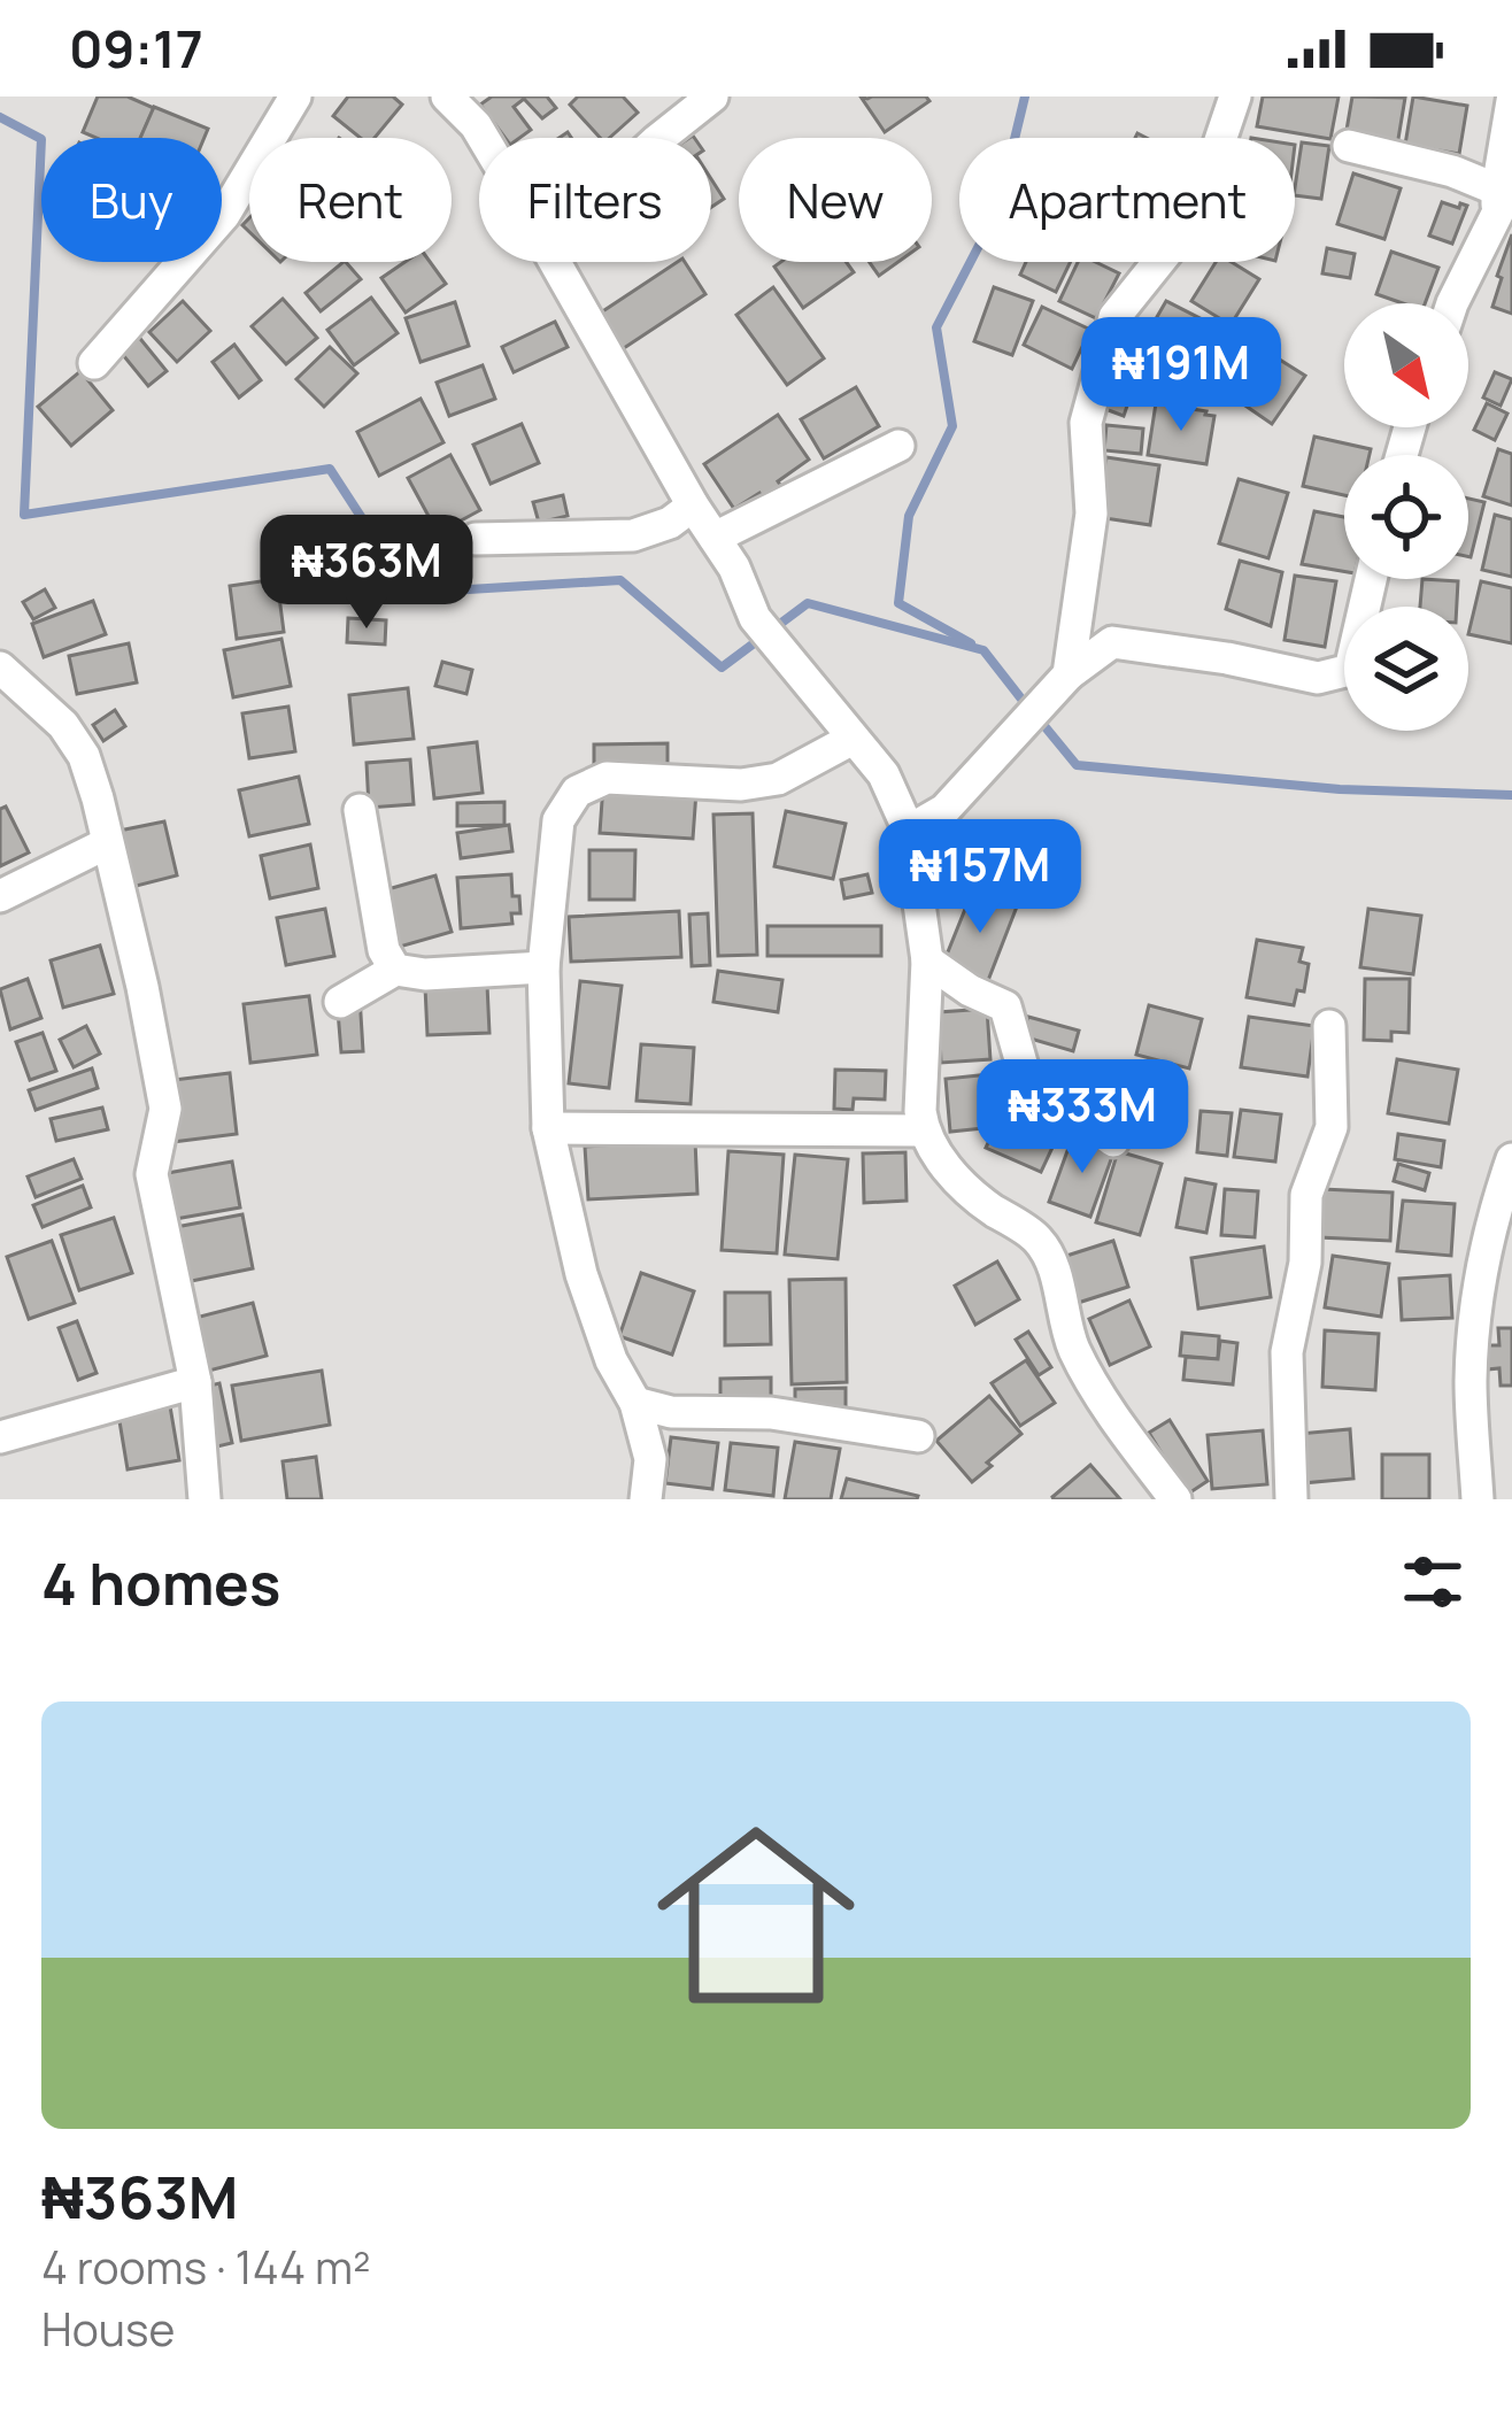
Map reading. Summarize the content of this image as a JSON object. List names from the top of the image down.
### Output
{
  "north": "bottom right",
  "page": {
    "status": "09:17",
    "chip": [
      "Buy",
      "Rent",
      "Filters",
      "New",
      "Apartment"
    ],
    "price": [
      "₦191M",
      "₦363M",
      "₦157M",
      "₦333M"
    ],
    "heading": "4 homes",
    "list": [
      {
        "name": "₦363M",
        "note": "4 rooms · 144 m² · House"
      }
    ]
  }
}
